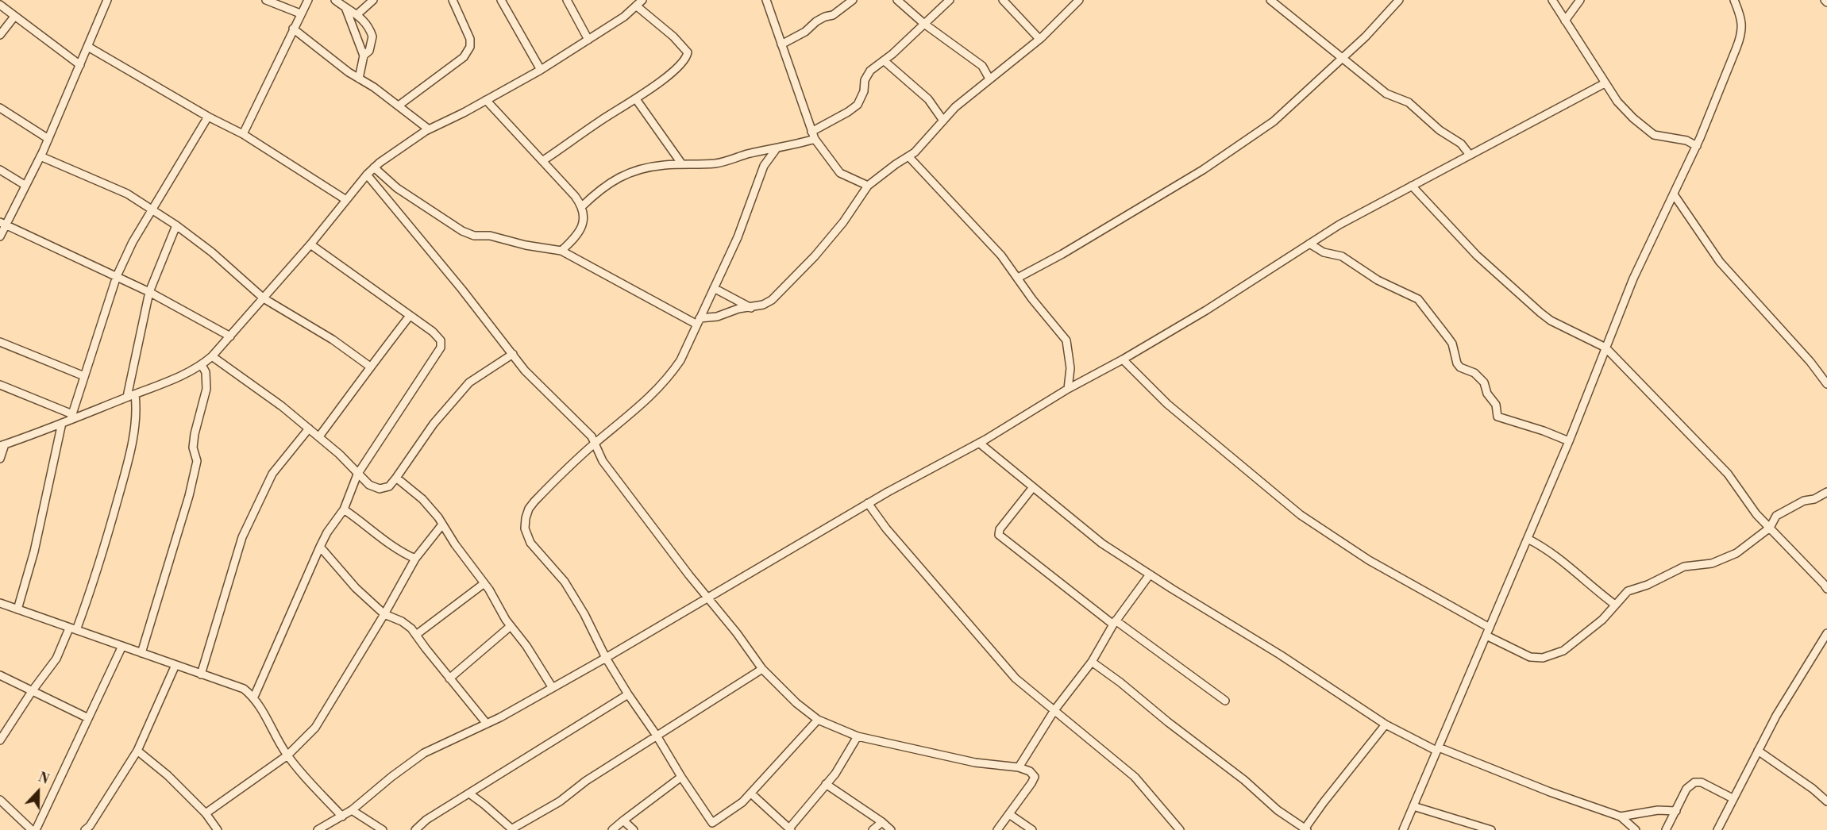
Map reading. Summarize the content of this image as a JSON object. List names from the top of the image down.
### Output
{
  "north": "top"
}
